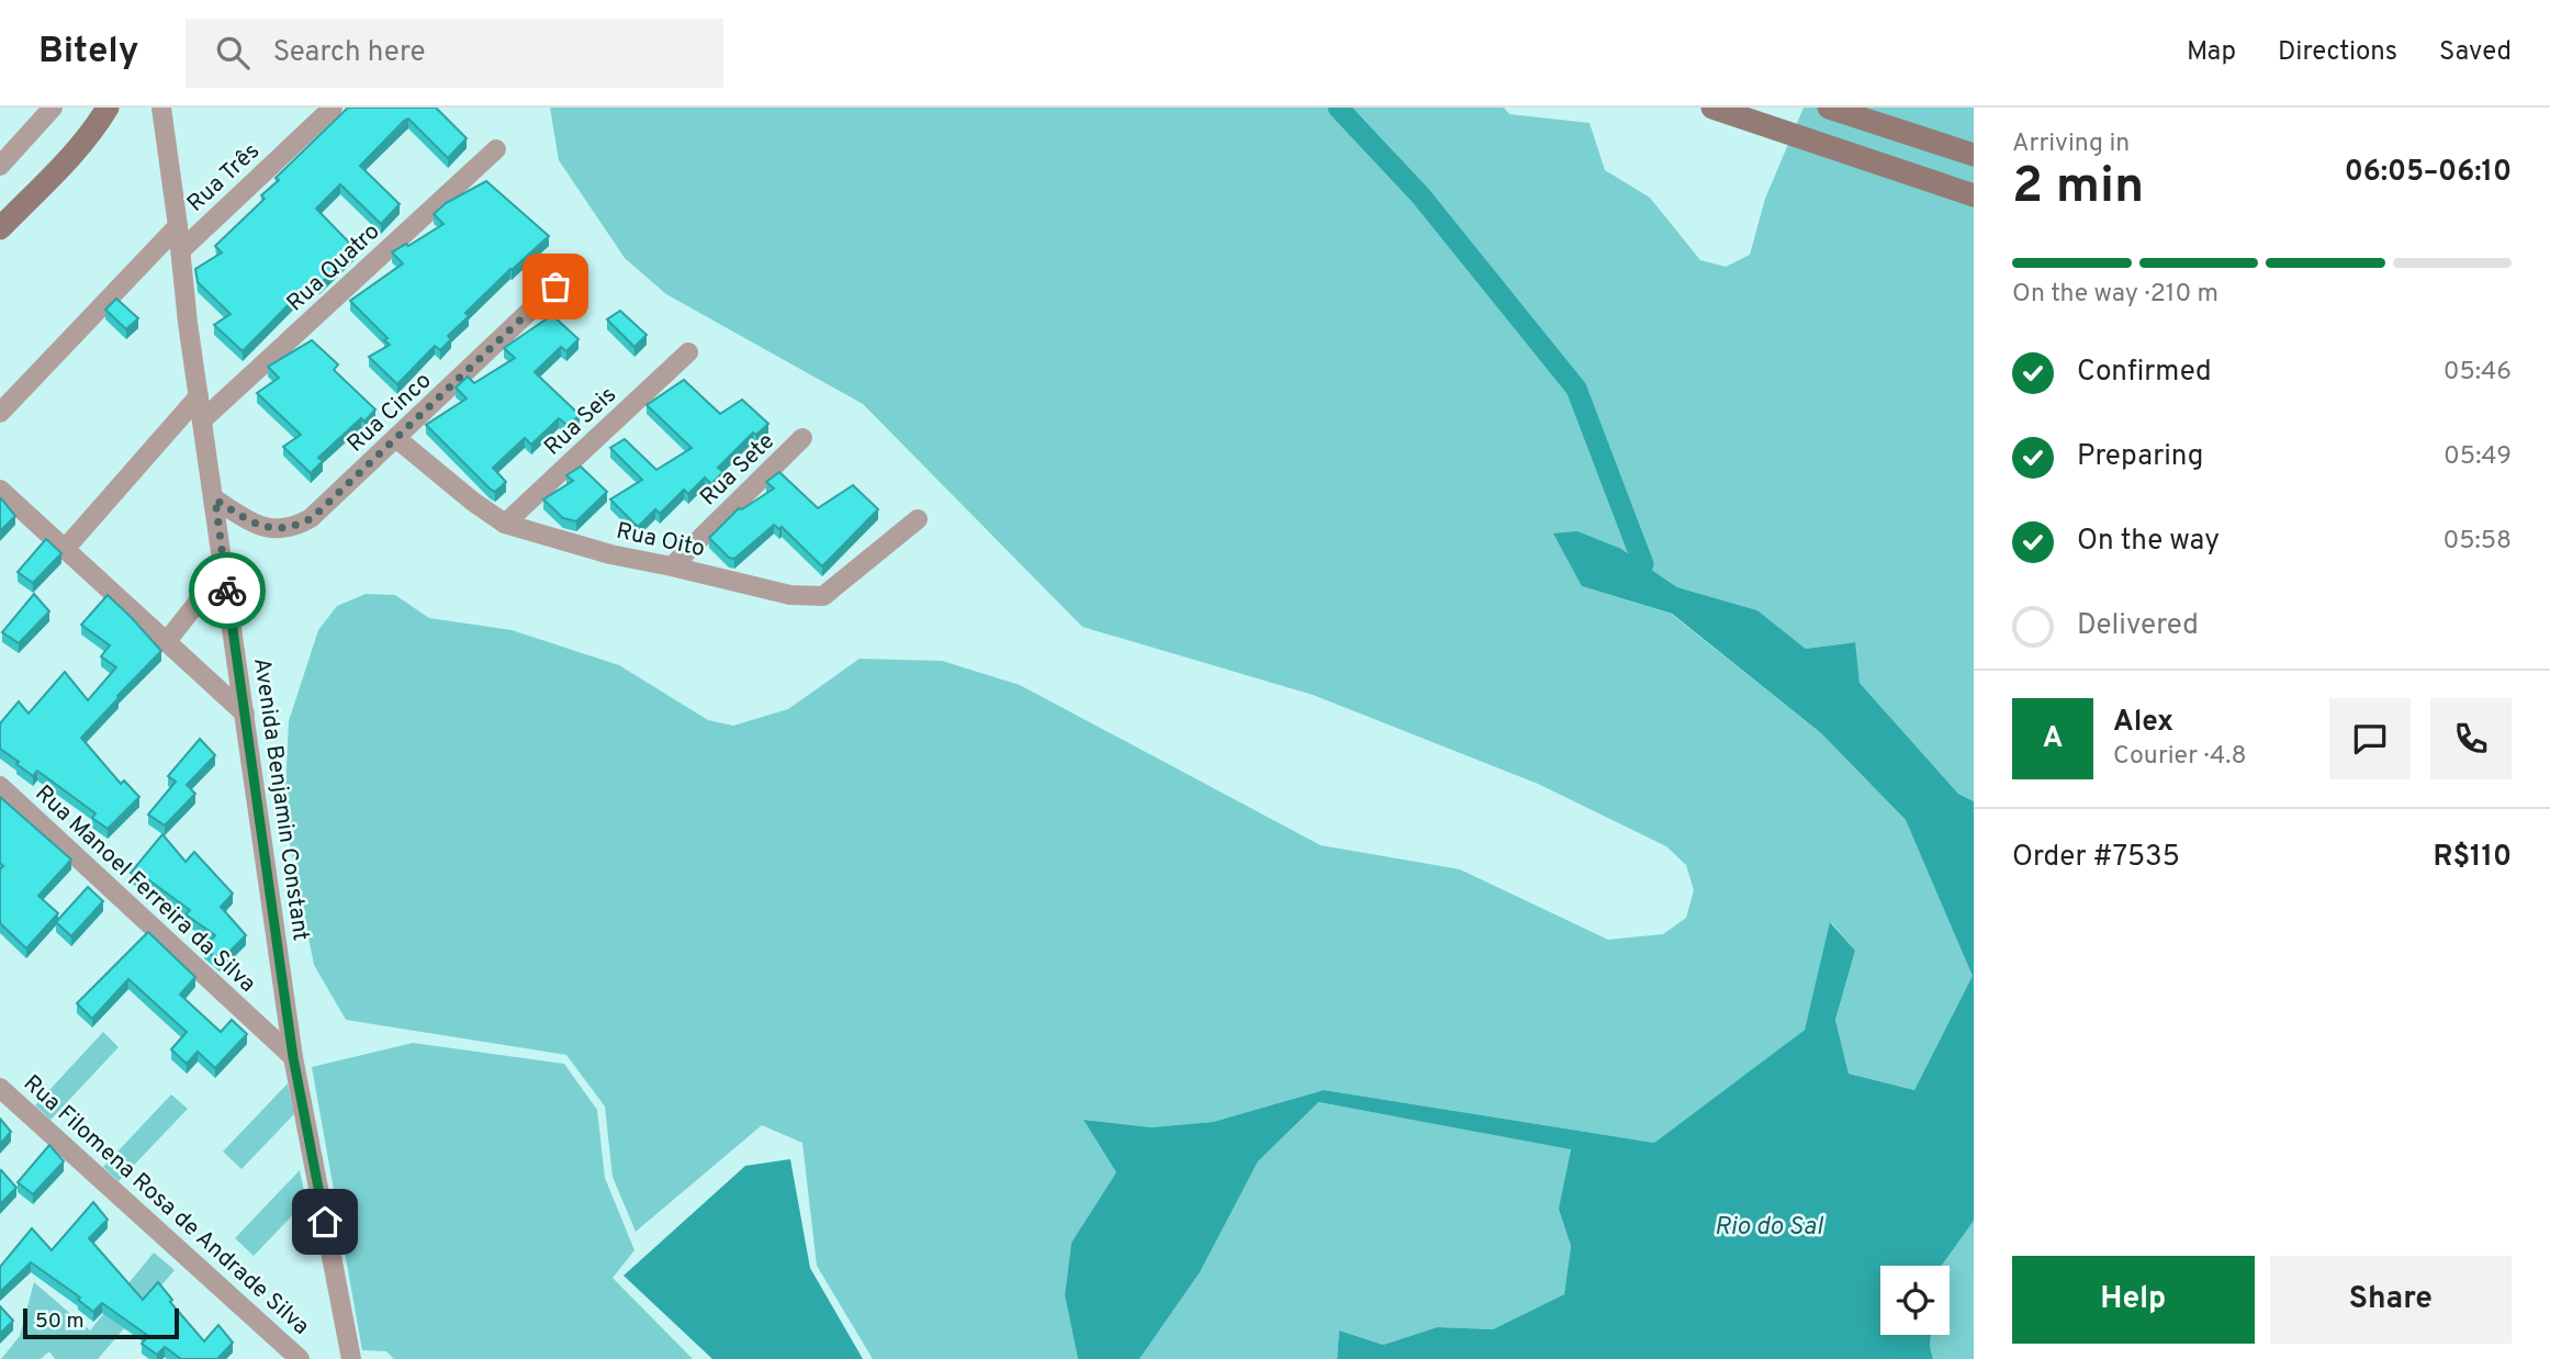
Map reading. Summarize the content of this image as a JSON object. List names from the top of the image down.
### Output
{
  "streets": {
    "street": [
      "Rua Três",
      "Rua Quatro",
      "Rua Cinco",
      "Rua Seis",
      "Rua Sete",
      "Rua Oito",
      "Avenida Benjamin Constant",
      "Rua Manoel Ferreira da Silva",
      "Rua Filomena Rosa de Andrade Silva"
    ]
  },
  "crossings": [
    ["Rua Três", "Avenida Benjamin Constant"],
    ["Rua Quatro", "Avenida Benjamin Constant"],
    ["Rua Cinco", "Rua Oito"],
    ["Rua Cinco", "Avenida Benjamin Constant"],
    ["Rua Seis", "Rua Oito"],
    ["Rua Sete", "Rua Oito"],
    ["Avenida Benjamin Constant", "Rua Manoel Ferreira da Silva"]
  ],
  "water": ["Rio do Sal"],
  "scale_bar": "50 m",
  "page": {
    "header": "Bitely",
    "search": "Search here",
    "nav": ["Map", "Directions", "Saved"],
    "heading": ["2 min", "Arriving in", "06:05–06:10"],
    "panel": [
      "Alex",
      "Courier · 4.8",
      "Order #7535",
      "R$110"
    ],
    "bar": "On the way · 210 m",
    "list": [
      ["Confirmed", "05:46"],
      ["Preparing", "05:49"],
      ["On the way", "05:58"],
      "Delivered"
    ],
    "round": "A",
    "buttons": ["Help", "Share"],
    "scale": "50 m"
  }
}
